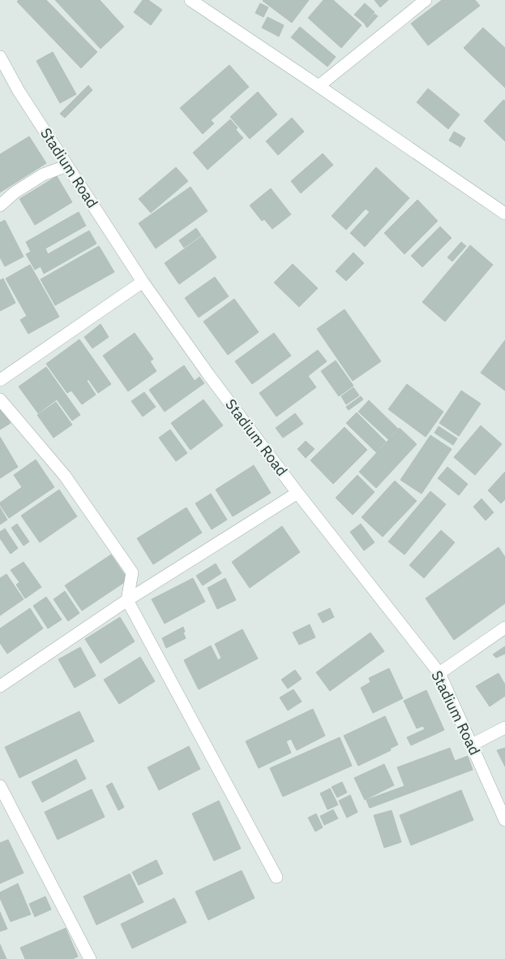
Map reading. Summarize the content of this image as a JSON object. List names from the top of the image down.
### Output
{
  "streets": {
    "street": ["Stadium Road"]
  }
}
